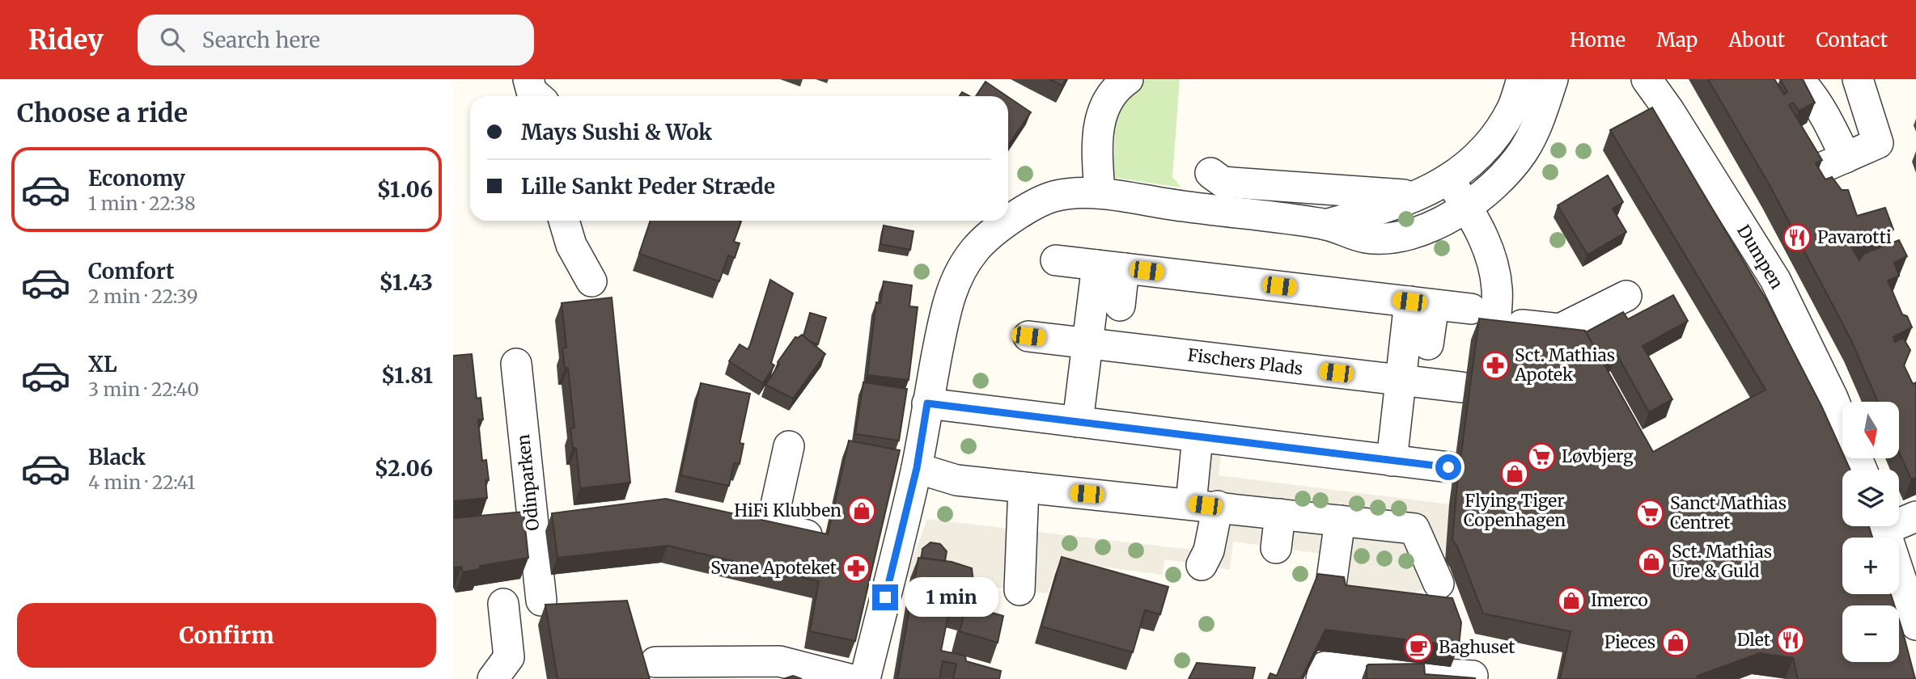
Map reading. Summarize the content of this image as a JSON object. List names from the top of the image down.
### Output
{
  "streets": {
    "street": ["Dumpen", "Fischers Plads", "Odinparken"]
  },
  "places": {
    "restaurant": ["Pavarotti", "Dlet"],
    "pharmacy": ["Sct. Mathias Apotek", "Svane Apoteket"],
    "supermarket": ["Løvbjerg", "Sanct Mathias Centret"],
    "shop": [
      "Flying Tiger Copenhagen",
      "HiFi Klubben",
      "Sct. Mathias Ure & Guld",
      "Imerco",
      "Pieces"
    ],
    "cafe": ["Baghuset"]
  },
  "north": "bottom",
  "page": {
    "header": "Ridey",
    "search": "Search here",
    "nav": [
      "Home",
      "Map",
      "About",
      "Contact"
    ],
    "heading": "Choose a ride",
    "banner": ["Mays Sushi & Wok", "Lille Sankt Peder Stræde"],
    "list": [
      {
        "name": "Economy",
        "note": "1 min · 22:38",
        "value": "$1.06"
      },
      {
        "name": "Comfort",
        "note": "2 min · 22:39",
        "value": "$1.43"
      },
      {
        "name": "XL",
        "note": "3 min · 22:40",
        "value": "$1.81"
      },
      {
        "name": "Black",
        "note": "4 min · 22:41",
        "value": "$2.06"
      }
    ],
    "map_buttons": ["+", "−"],
    "bubble": "1 min",
    "buttons": "Confirm"
  }
}
